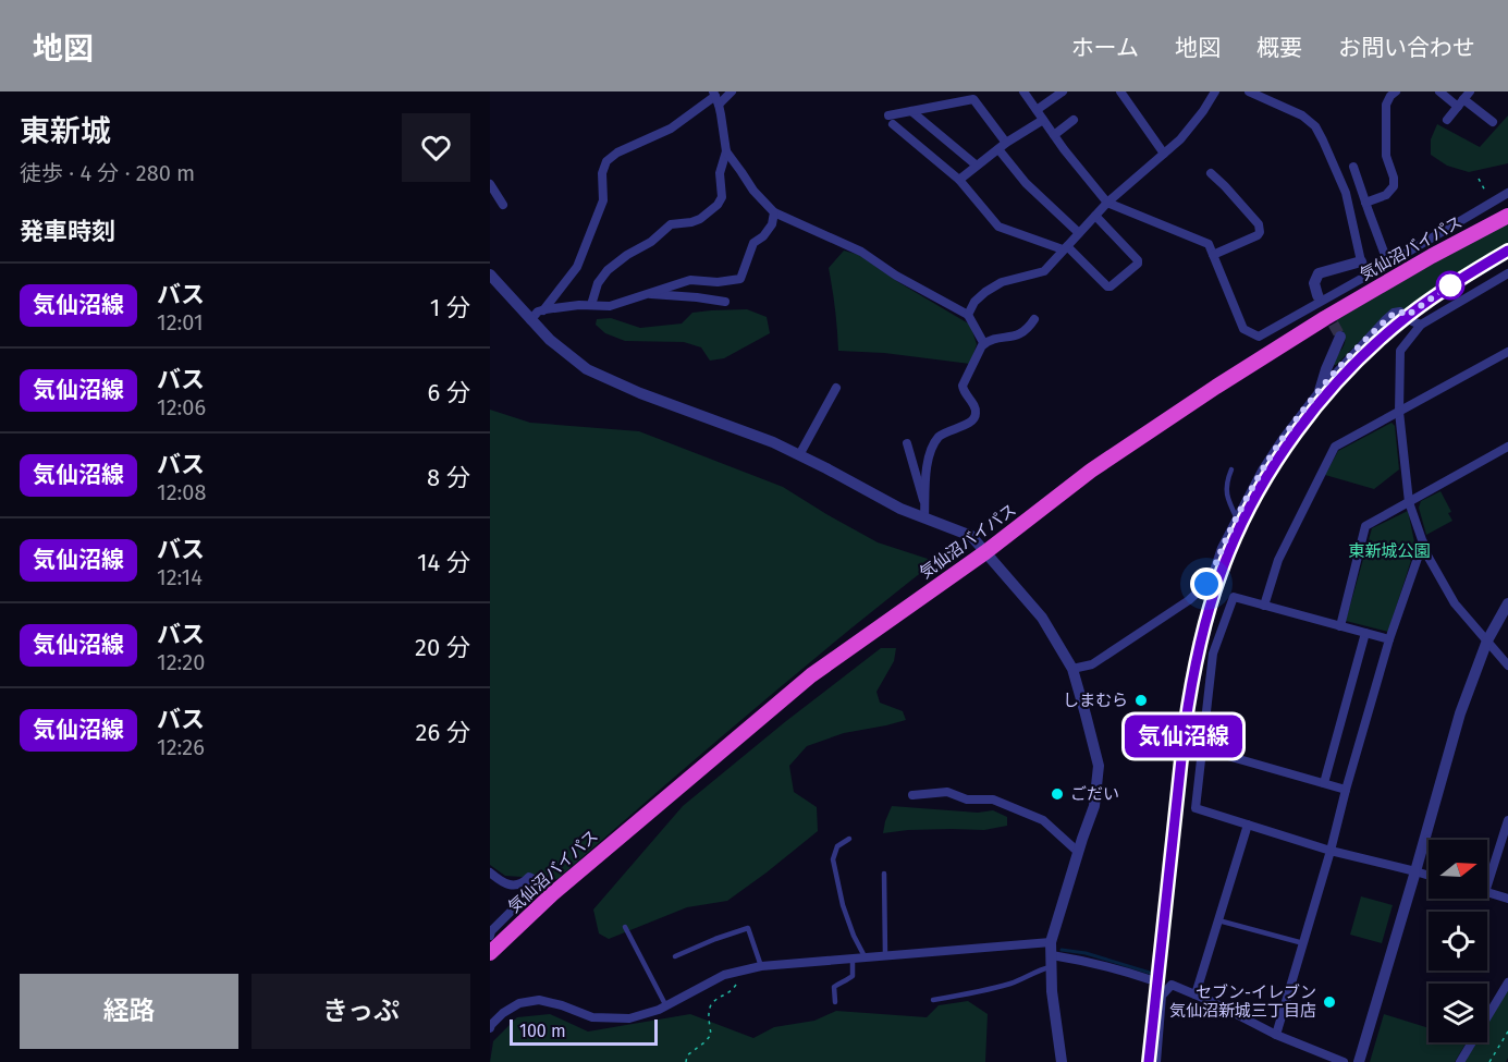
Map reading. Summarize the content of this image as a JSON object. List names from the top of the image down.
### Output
{
  "streets": {
    "highway": ["気仙沼バイパス"]
  },
  "parks": ["東新城公園"],
  "places": ["しまむら", "ごだい", "セブン-イレブン 気仙沼新城三丁目店"],
  "lines": ["bus line 気仙沼線"],
  "scale_bar": "100 m",
  "north": "right",
  "page": {
    "header": "地図",
    "nav": [
      "ホーム",
      "地図",
      "概要",
      "お問い合わせ"
    ],
    "heading": [
      ["東新城", "徒歩 · 4 分 · 280 m"],
      "発車時刻"
    ],
    "on_map": "気仙沼線",
    "list": [
      {
        "mark": "気仙沼線",
        "name": "バス",
        "note": "12:01",
        "value": "1 分"
      },
      {
        "mark": "気仙沼線",
        "name": "バス",
        "note": "12:06",
        "value": "6 分"
      },
      {
        "mark": "気仙沼線",
        "name": "バス",
        "note": "12:08",
        "value": "8 分"
      },
      {
        "mark": "気仙沼線",
        "name": "バス",
        "note": "12:14",
        "value": "14 分"
      },
      {
        "mark": "気仙沼線",
        "name": "バス",
        "note": "12:20",
        "value": "20 分"
      },
      {
        "mark": "気仙沼線",
        "name": "バス",
        "note": "12:26",
        "value": "26 分"
      }
    ],
    "buttons": ["経路", "きっぷ"],
    "scale": "100 m"
  }
}
